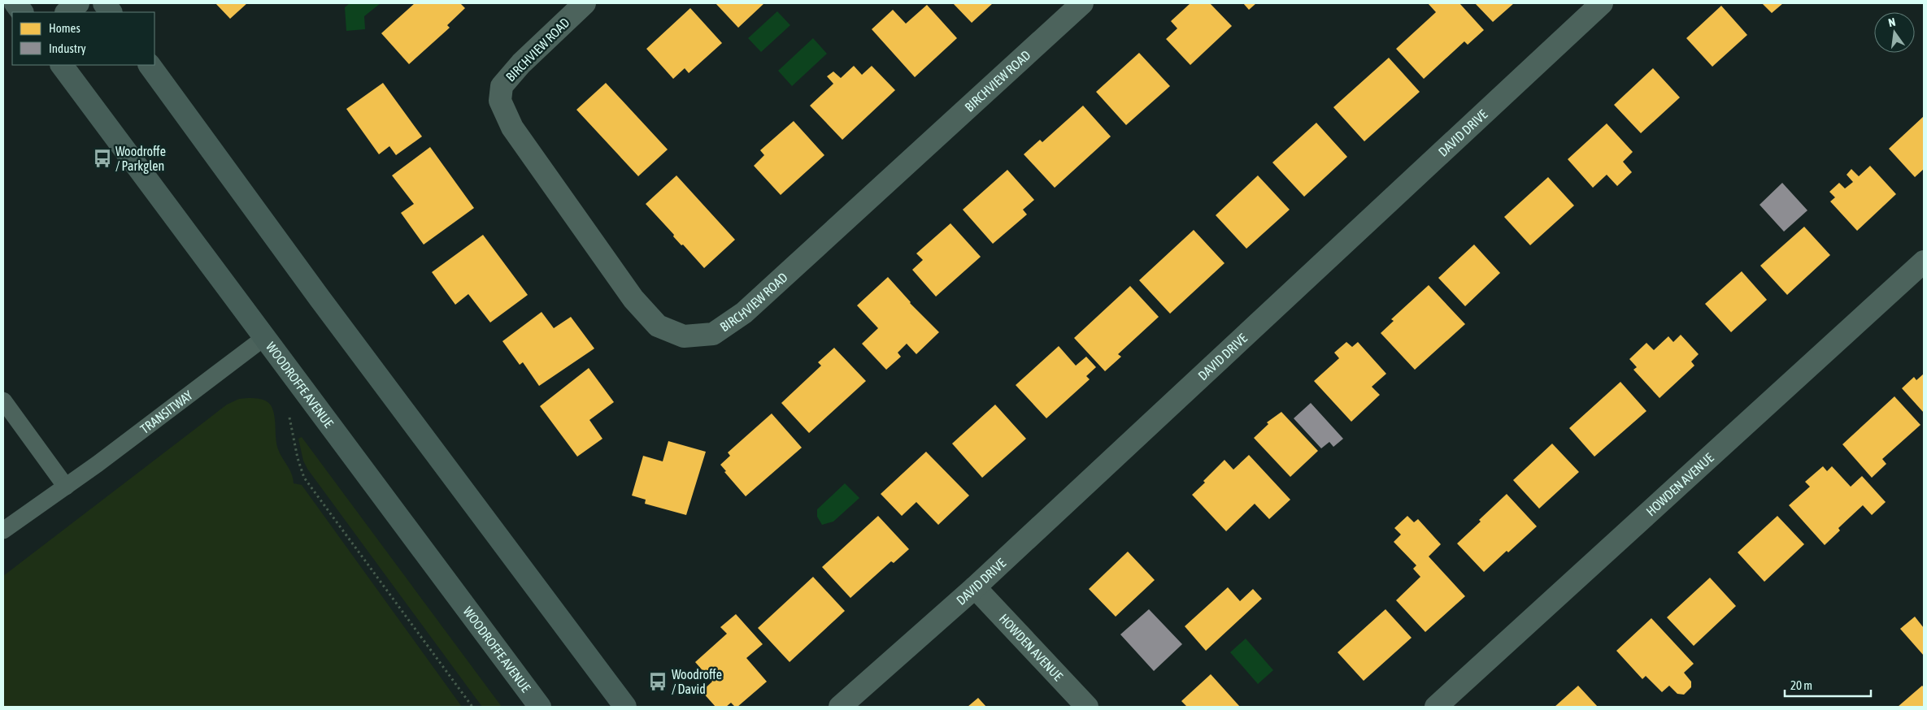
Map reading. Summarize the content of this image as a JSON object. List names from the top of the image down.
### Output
{
  "streets": {
    "main road": ["WOODROFFE AVENUE"],
    "street": ["BIRCHVIEW ROAD", "DAVID DRIVE", "HOWDEN AVENUE"],
    "lane": ["TRANSITWAY"]
  },
  "crossings": [
    ["DAVID DRIVE", "HOWDEN AVENUE"],
    ["WOODROFFE AVENUE", "TRANSITWAY"]
  ],
  "places": {
    "bus stop": ["Woodroffe / Parkglen", "Woodroffe / David"]
  },
  "legend": ["Homes", "Industry"],
  "scale_bar": "20 m",
  "north": "top"
}
